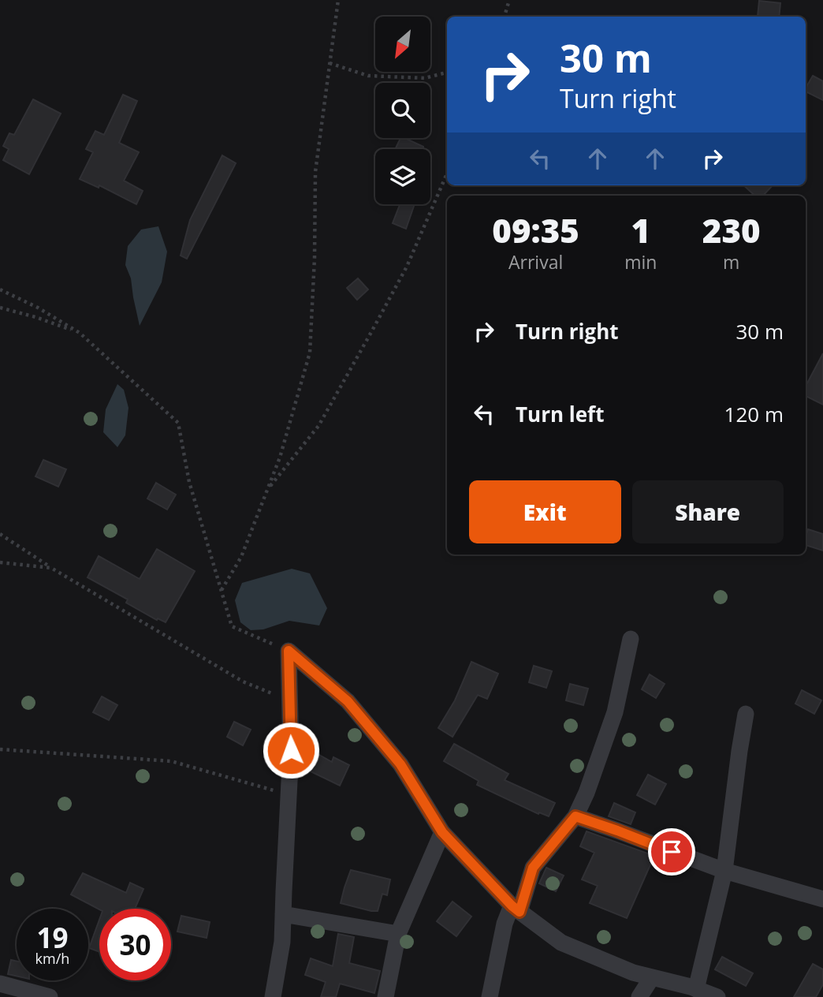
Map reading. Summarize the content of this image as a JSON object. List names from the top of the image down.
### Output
{
  "north": "bottom left",
  "page": {
    "turn": ["30 m", "Turn right"],
    "eta": [
      "09:35",
      "Arrival",
      "1",
      "min",
      "230",
      "m"
    ],
    "list": [
      {
        "name": "Turn right",
        "value": "30 m"
      },
      {
        "name": "Turn left",
        "value": "120 m"
      }
    ],
    "buttons": ["Exit", "Share"],
    "speed": "19 km/h",
    "limit": "30"
  }
}
